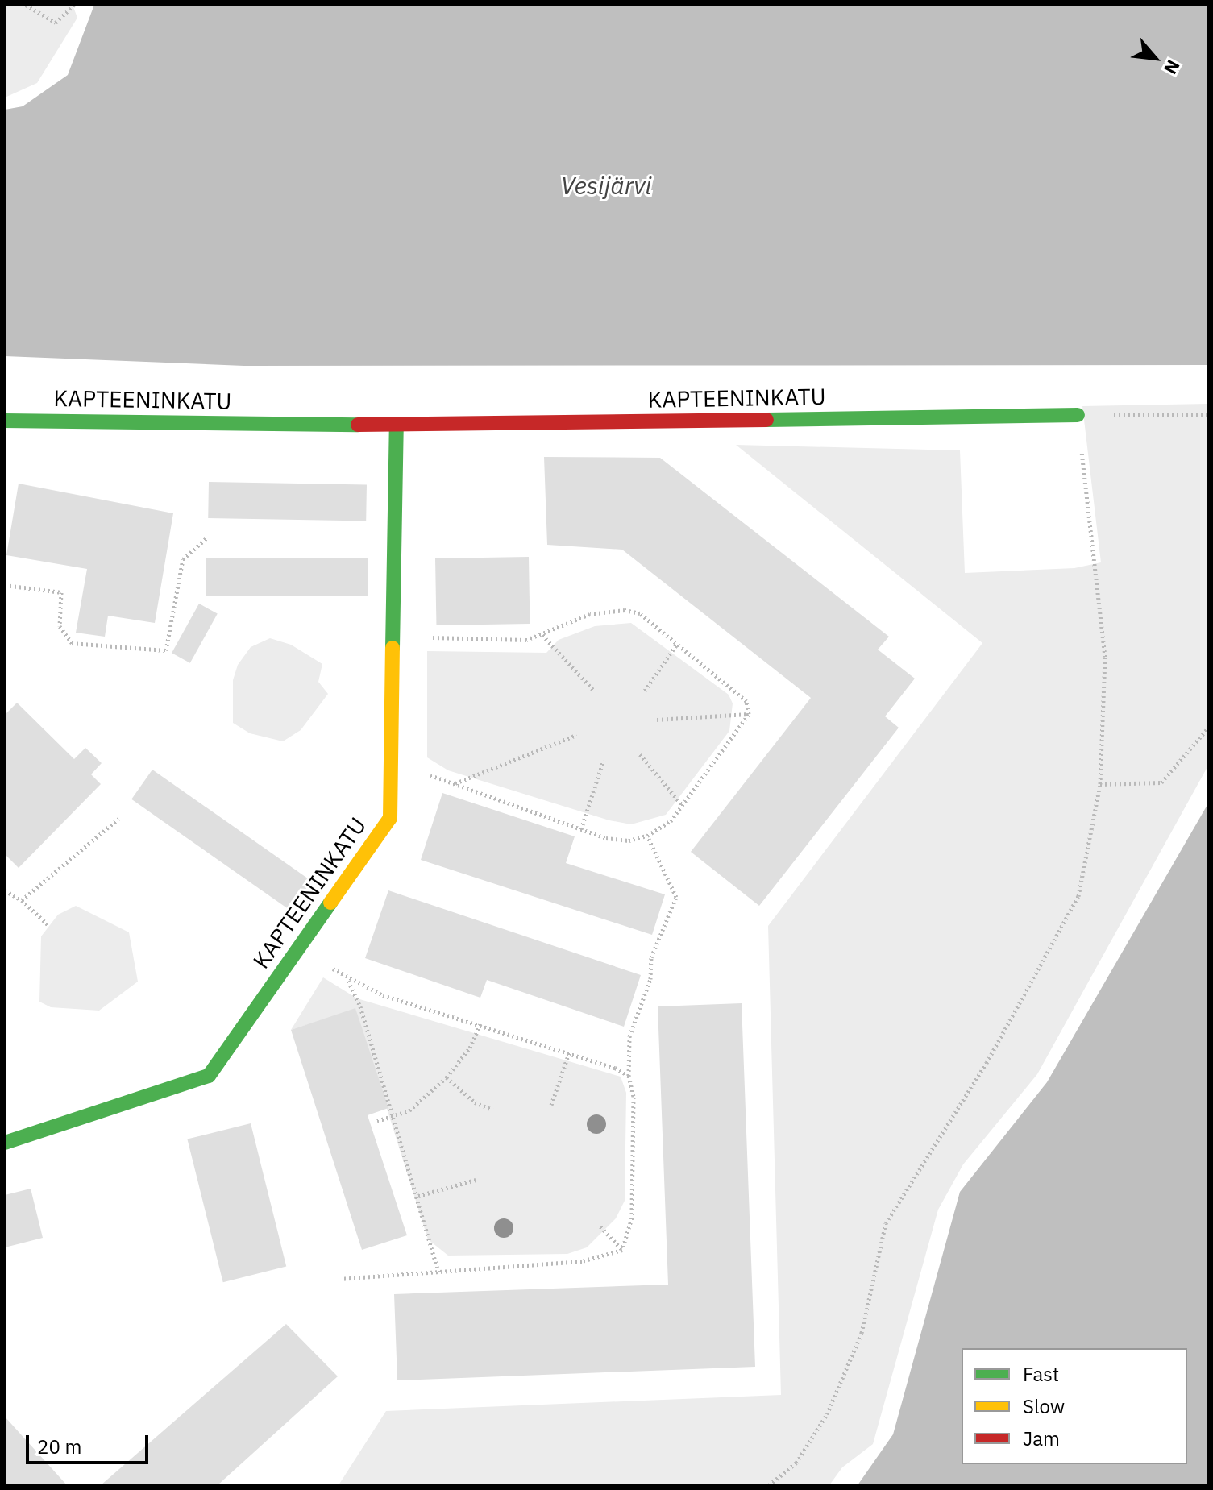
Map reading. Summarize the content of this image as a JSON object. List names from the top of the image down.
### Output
{
  "streets": {
    "street": ["KAPTEENINKATU"]
  },
  "water": ["Vesijärvi"],
  "legend": ["Fast", "Slow", "Jam"],
  "scale_bar": "20 m",
  "north": "bottom right"
}
